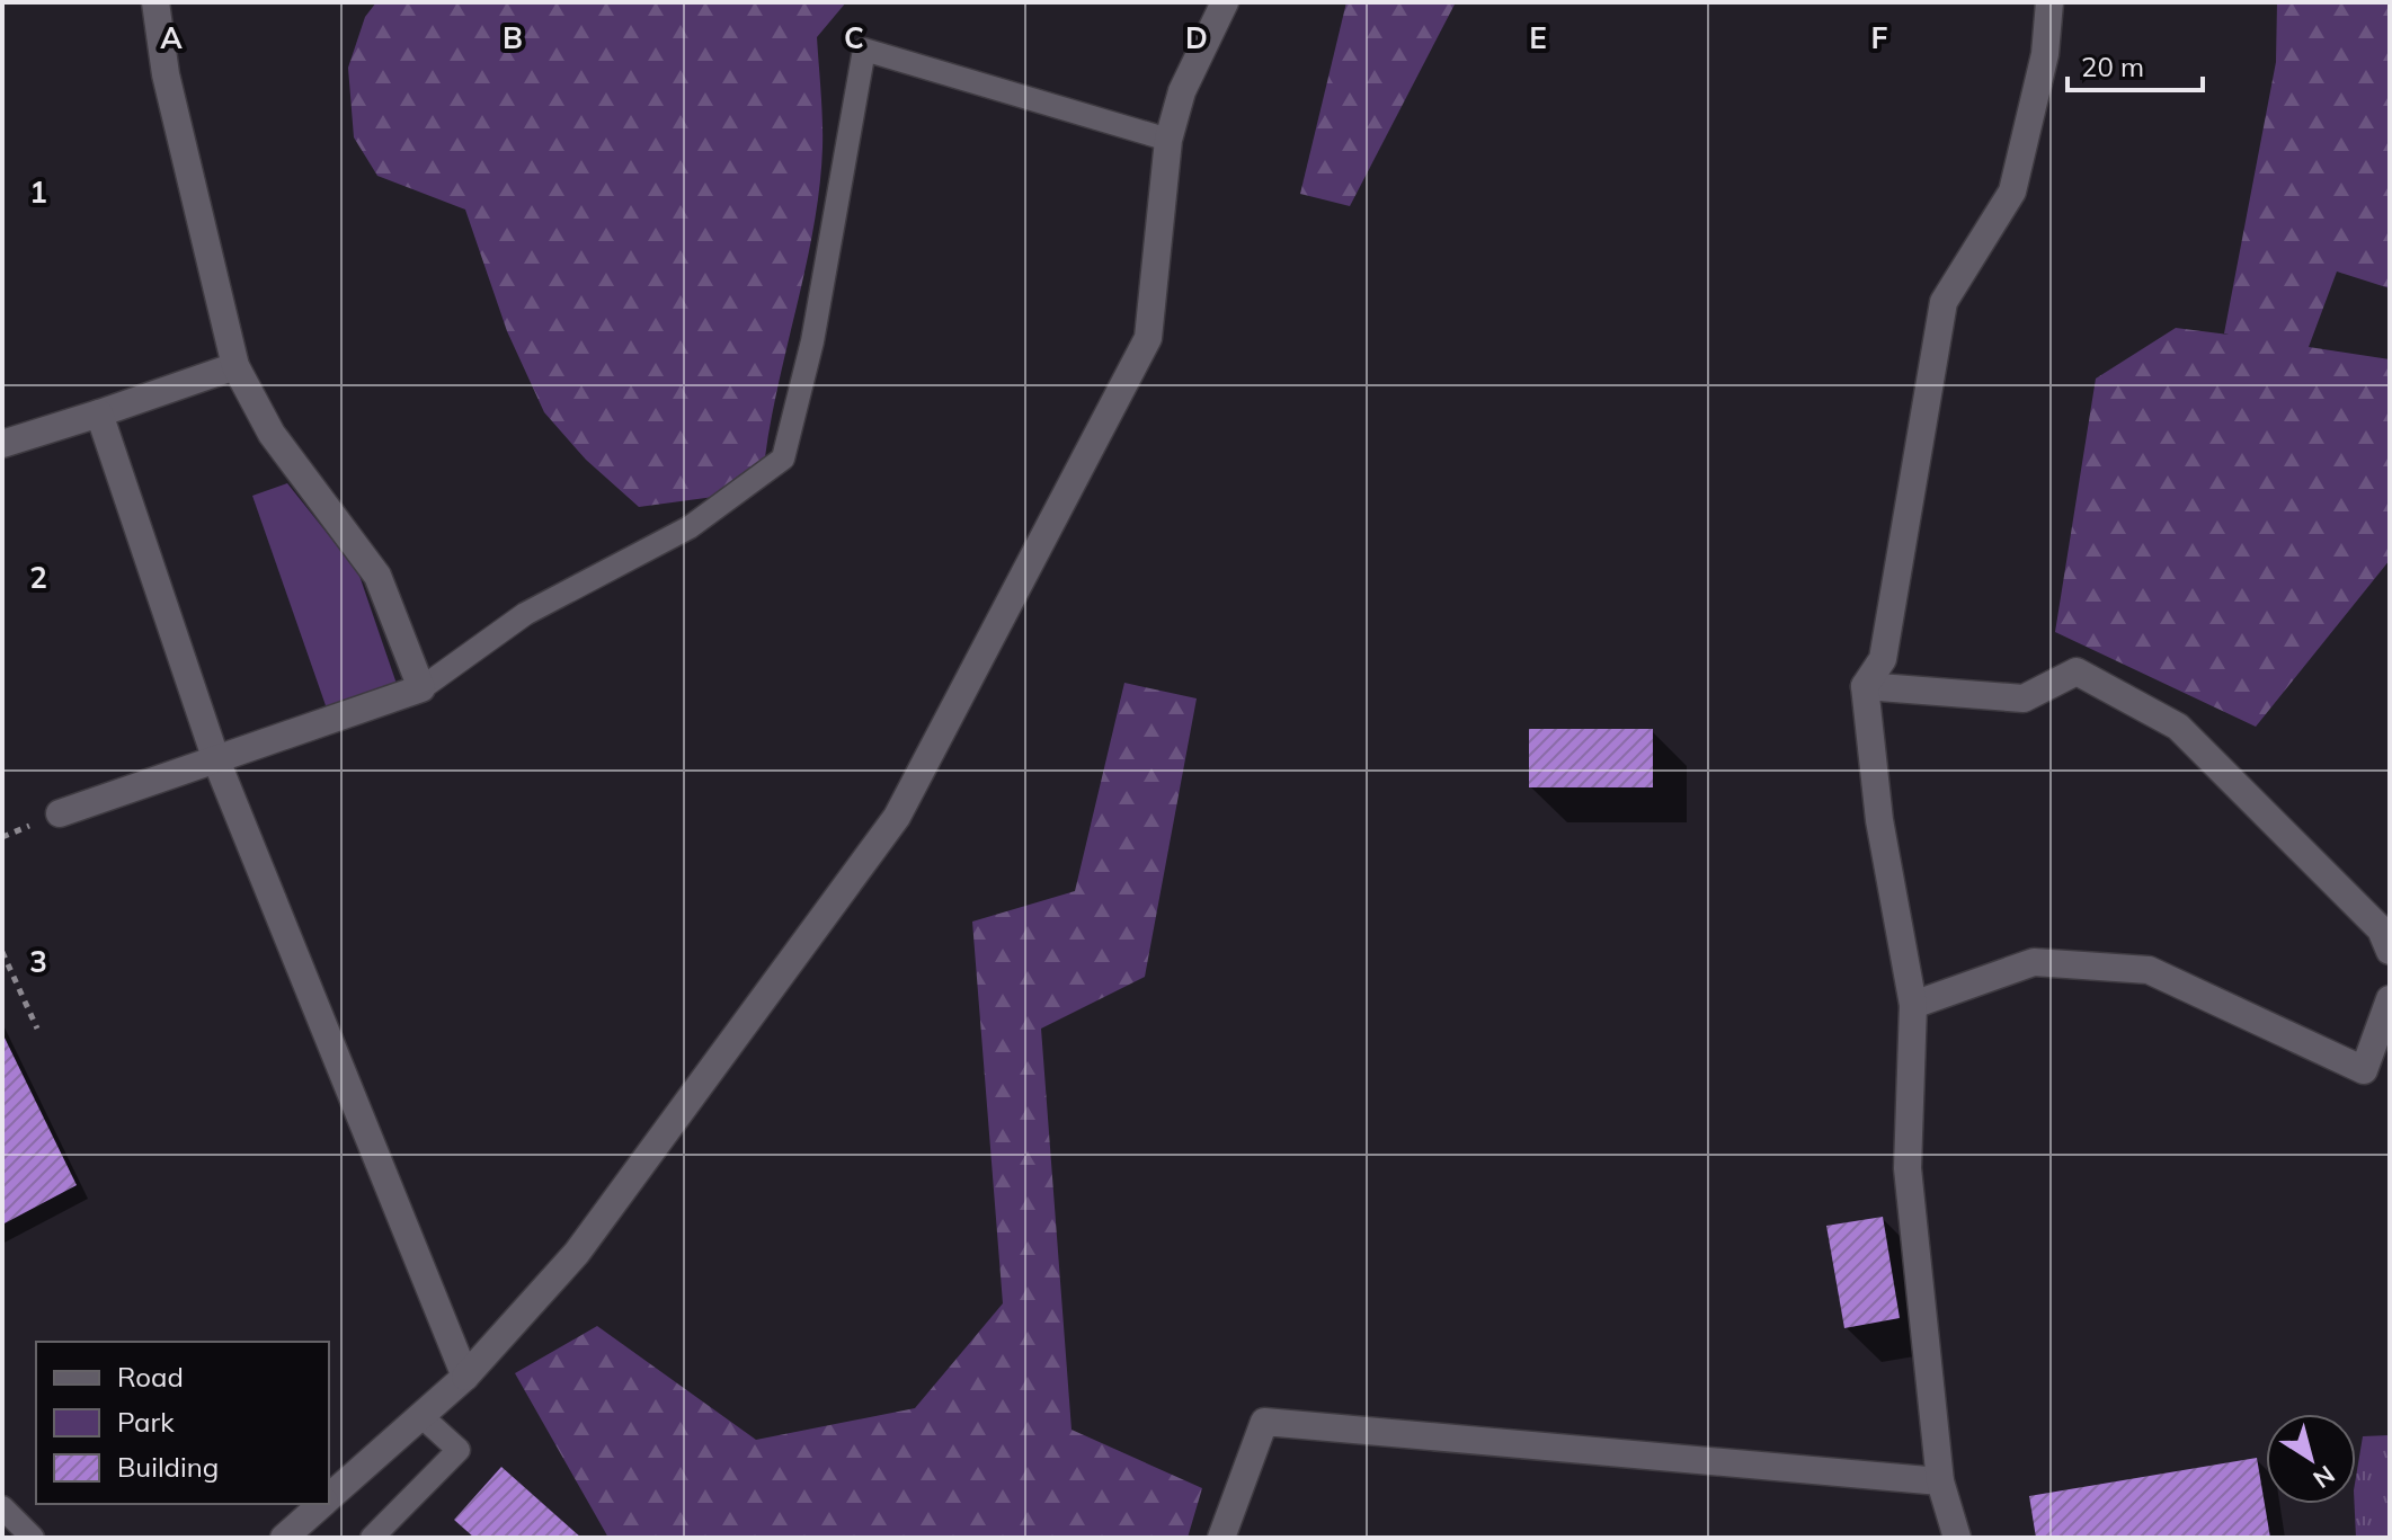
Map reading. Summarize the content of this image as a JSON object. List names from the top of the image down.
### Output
{
  "legend": ["Road", "Park", "Building"],
  "scale_bar": "20 m",
  "north": "bottom right",
  "grid": {
    "columns": [
      "A",
      "B",
      "C",
      "D",
      "E",
      "F"
    ],
    "rows": ["1", "2", "3"]
  }
}
